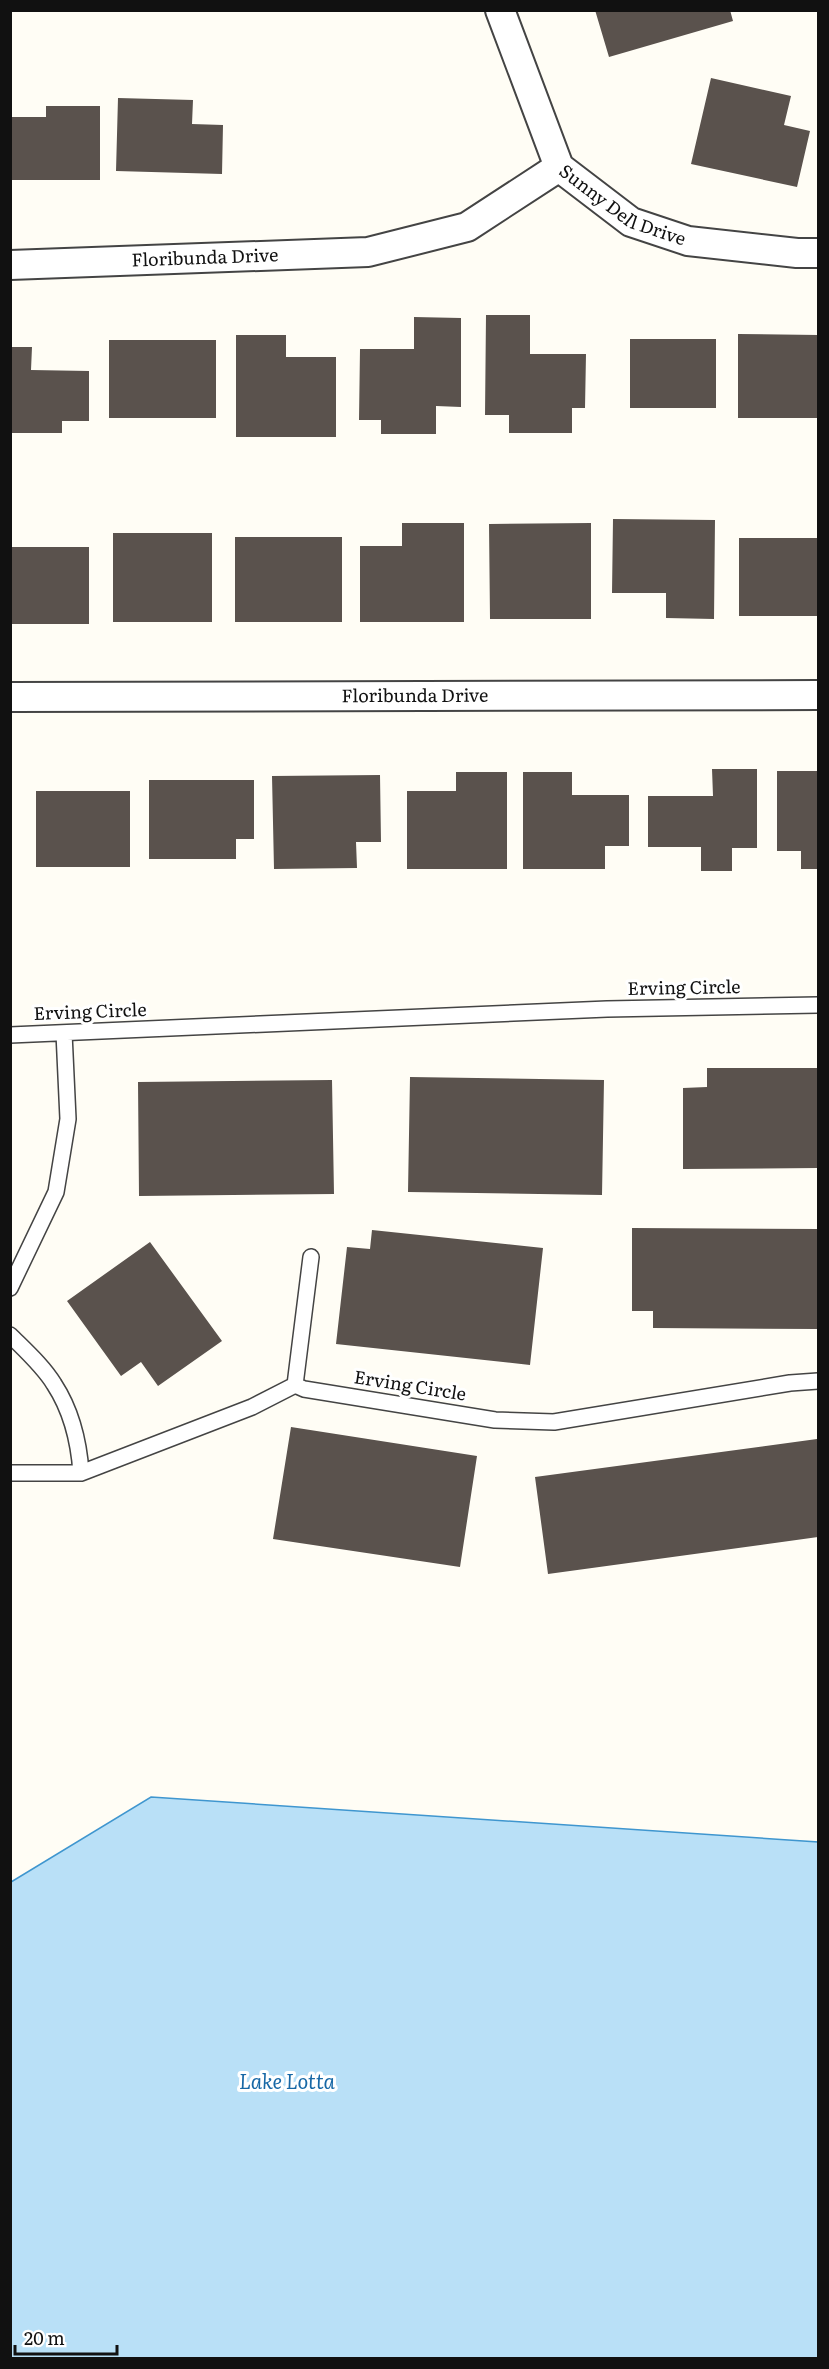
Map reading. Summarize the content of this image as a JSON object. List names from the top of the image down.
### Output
{
  "streets": {
    "street": ["Sunny Dell Drive", "Floribunda Drive"],
    "lane": ["Erving Circle"]
  },
  "crossings": [
    ["Sunny Dell Drive", "Floribunda Drive"]
  ],
  "water": ["Lake Lotta"],
  "scale_bar": "20 m"
}
